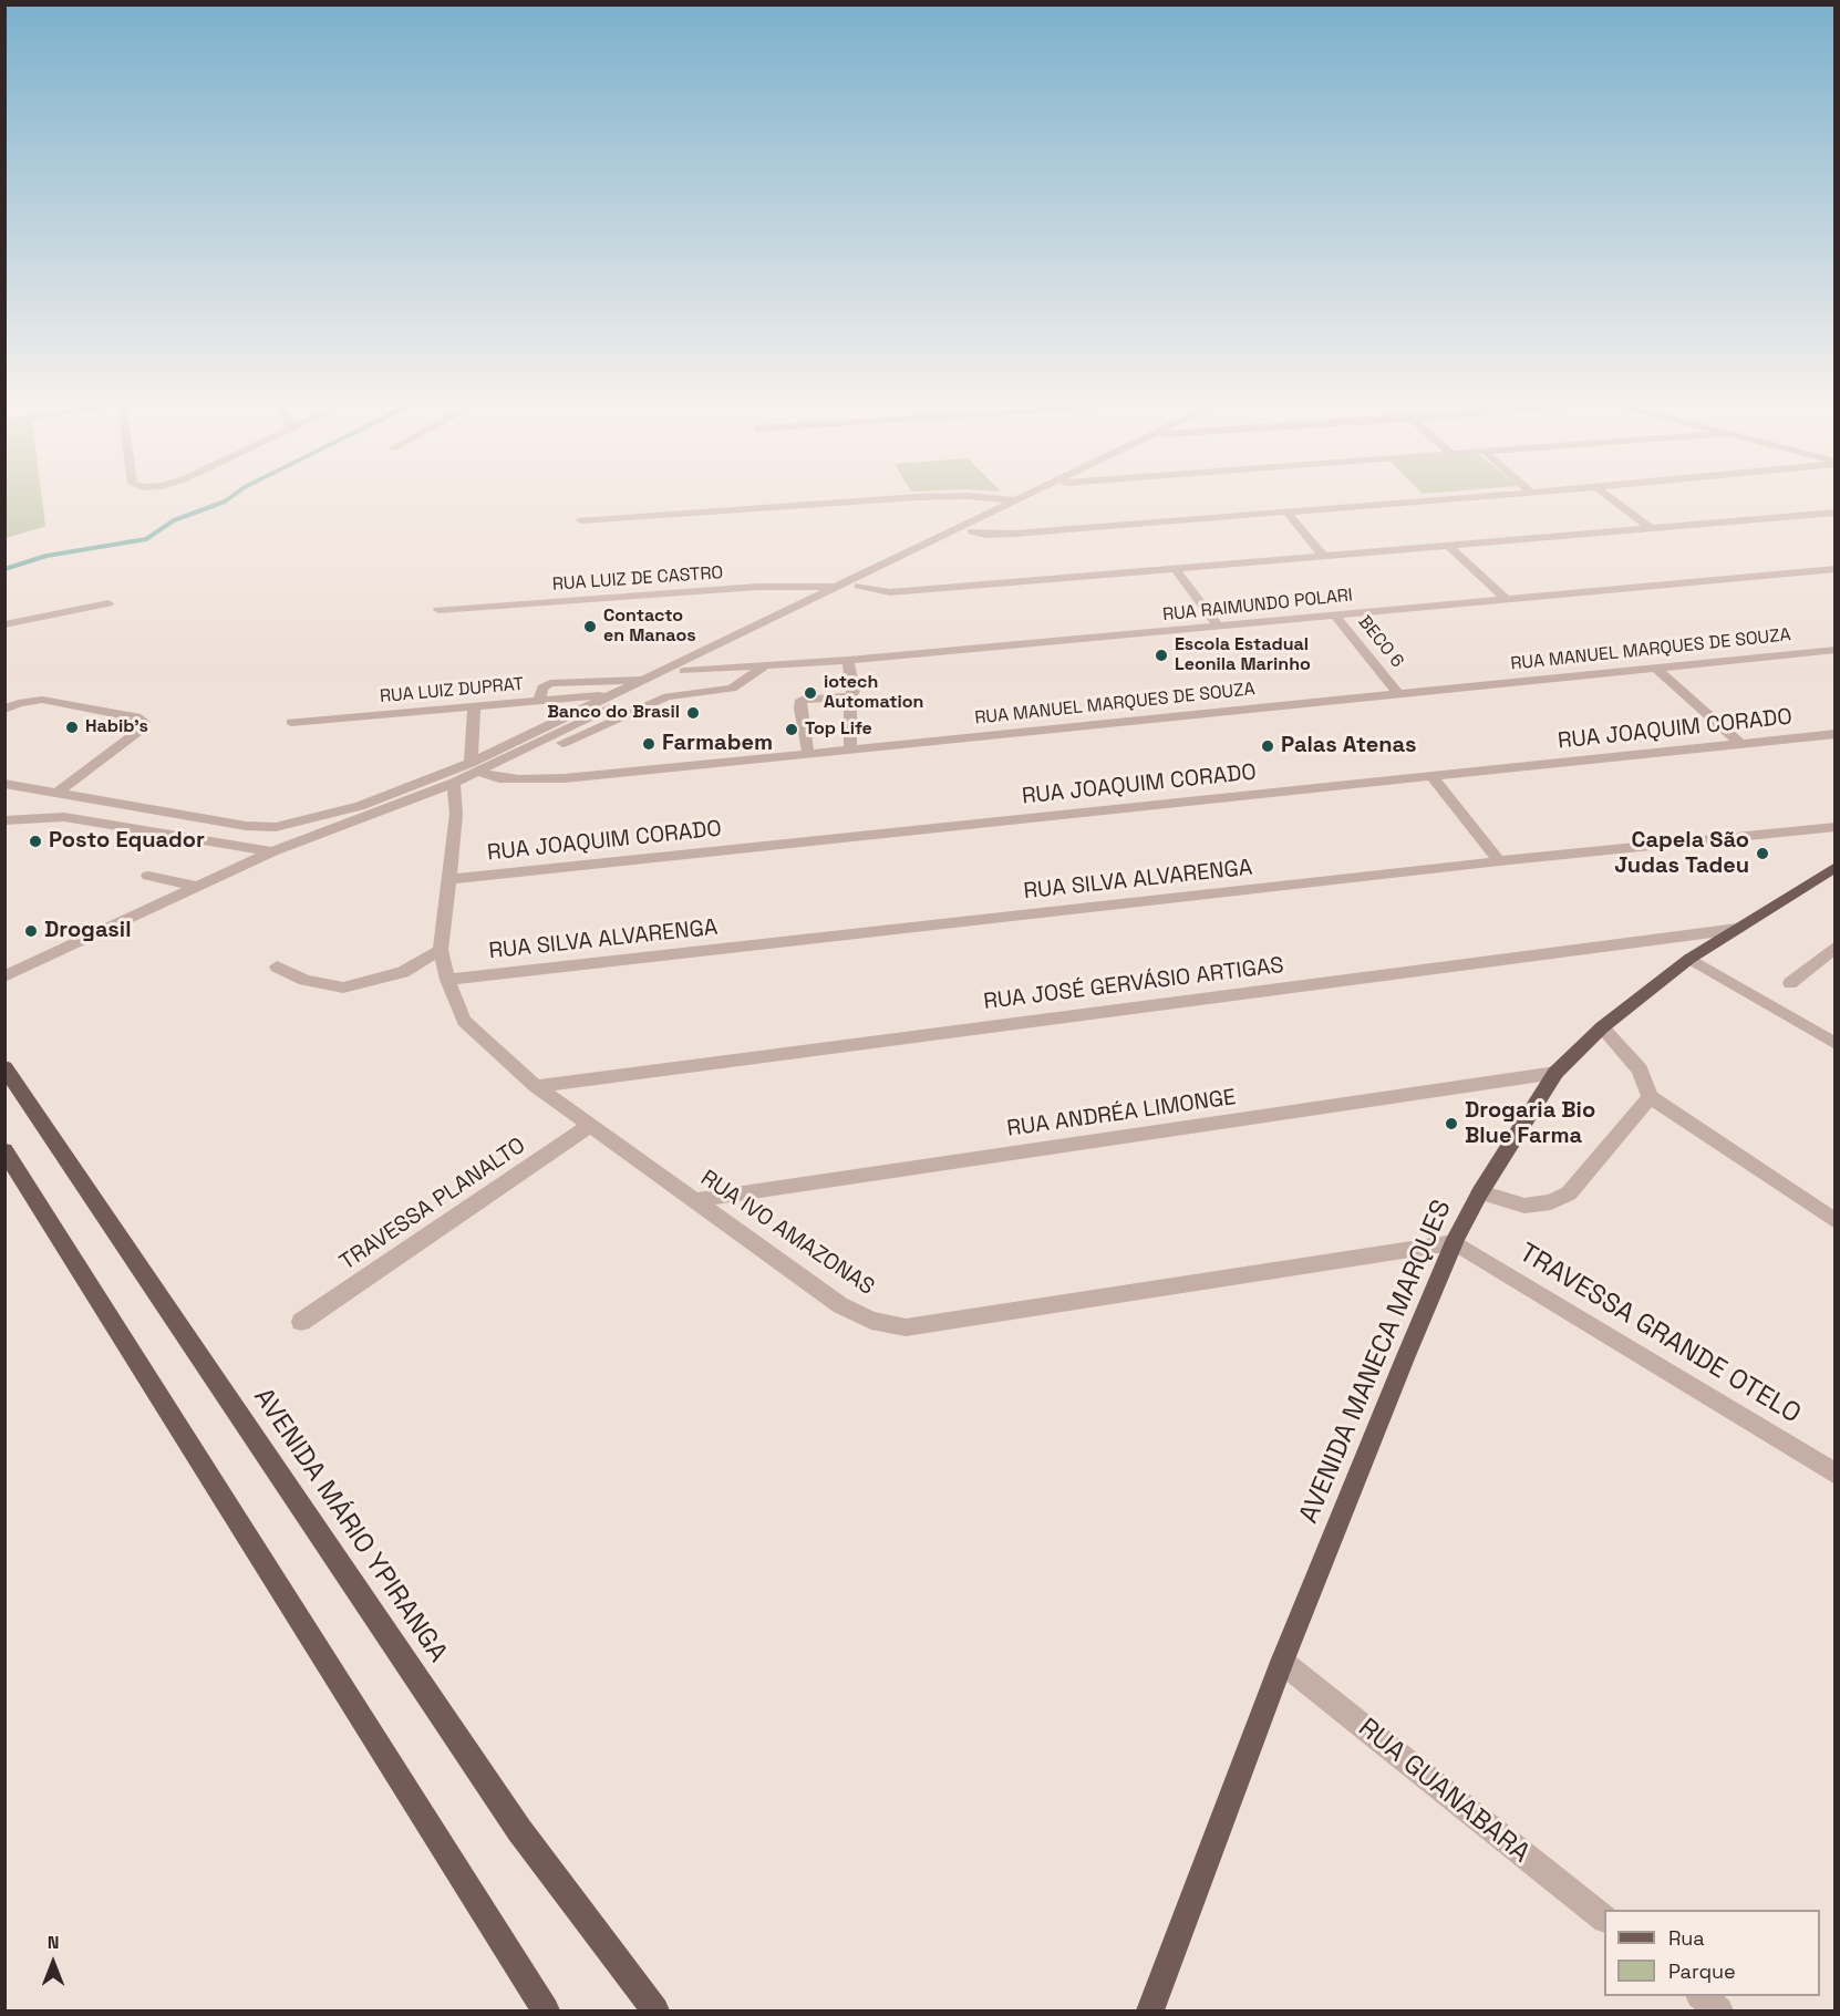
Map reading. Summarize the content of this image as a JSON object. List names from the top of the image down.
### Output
{
  "streets": {
    "main road": ["AVENIDA MANECA MARQUES", "AVENIDA MÁRIO YPIRANGA"],
    "street": [
      "RUA LUIZ DE CASTRO",
      "RUA RAIMUNDO POLARI",
      "BECO 6",
      "RUA MANUEL MARQUES DE SOUZA",
      "RUA LUIZ DUPRAT",
      "RUA JOAQUIM CORADO",
      "RUA SILVA ALVARENGA",
      "RUA JOSÉ GERVÁSIO ARTIGAS",
      "RUA ANDRÉA LIMONGE",
      "TRAVESSA PLANALTO",
      "RUA IVO AMAZONAS",
      "TRAVESSA GRANDE OTELO",
      "RUA GUANABARA"
    ]
  },
  "crossings": [
    ["RUA RAIMUNDO POLARI", "BECO 6"],
    ["BECO 6", "RUA MANUEL MARQUES DE SOUZA"],
    ["RUA JOAQUIM CORADO", "RUA IVO AMAZONAS"],
    ["RUA SILVA ALVARENGA", "RUA IVO AMAZONAS"],
    ["RUA JOSÉ GERVÁSIO ARTIGAS", "RUA IVO AMAZONAS"],
    ["RUA JOSÉ GERVÁSIO ARTIGAS", "AVENIDA MANECA MARQUES"],
    ["RUA ANDRÉA LIMONGE", "RUA IVO AMAZONAS"],
    ["RUA ANDRÉA LIMONGE", "AVENIDA MANECA MARQUES"],
    ["TRAVESSA PLANALTO", "RUA IVO AMAZONAS"],
    ["RUA IVO AMAZONAS", "TRAVESSA GRANDE OTELO"],
    ["RUA IVO AMAZONAS", "AVENIDA MANECA MARQUES"],
    ["TRAVESSA GRANDE OTELO", "AVENIDA MANECA MARQUES"],
    ["AVENIDA MANECA MARQUES", "RUA GUANABARA"]
  ],
  "places": [
    "Contacto en Manaos",
    "Escola Estadual Leonila Marinho",
    "iotech Automation",
    "Banco do Brasil",
    "Habib's",
    "Top Life",
    "Farmabem",
    "Palas Atenas",
    "Posto Equador",
    "Capela São Judas Tadeu",
    "Drogasil",
    "Drogaria Bio Blue Farma"
  ],
  "legend": ["Rua", "Parque"],
  "north": "top"
}
